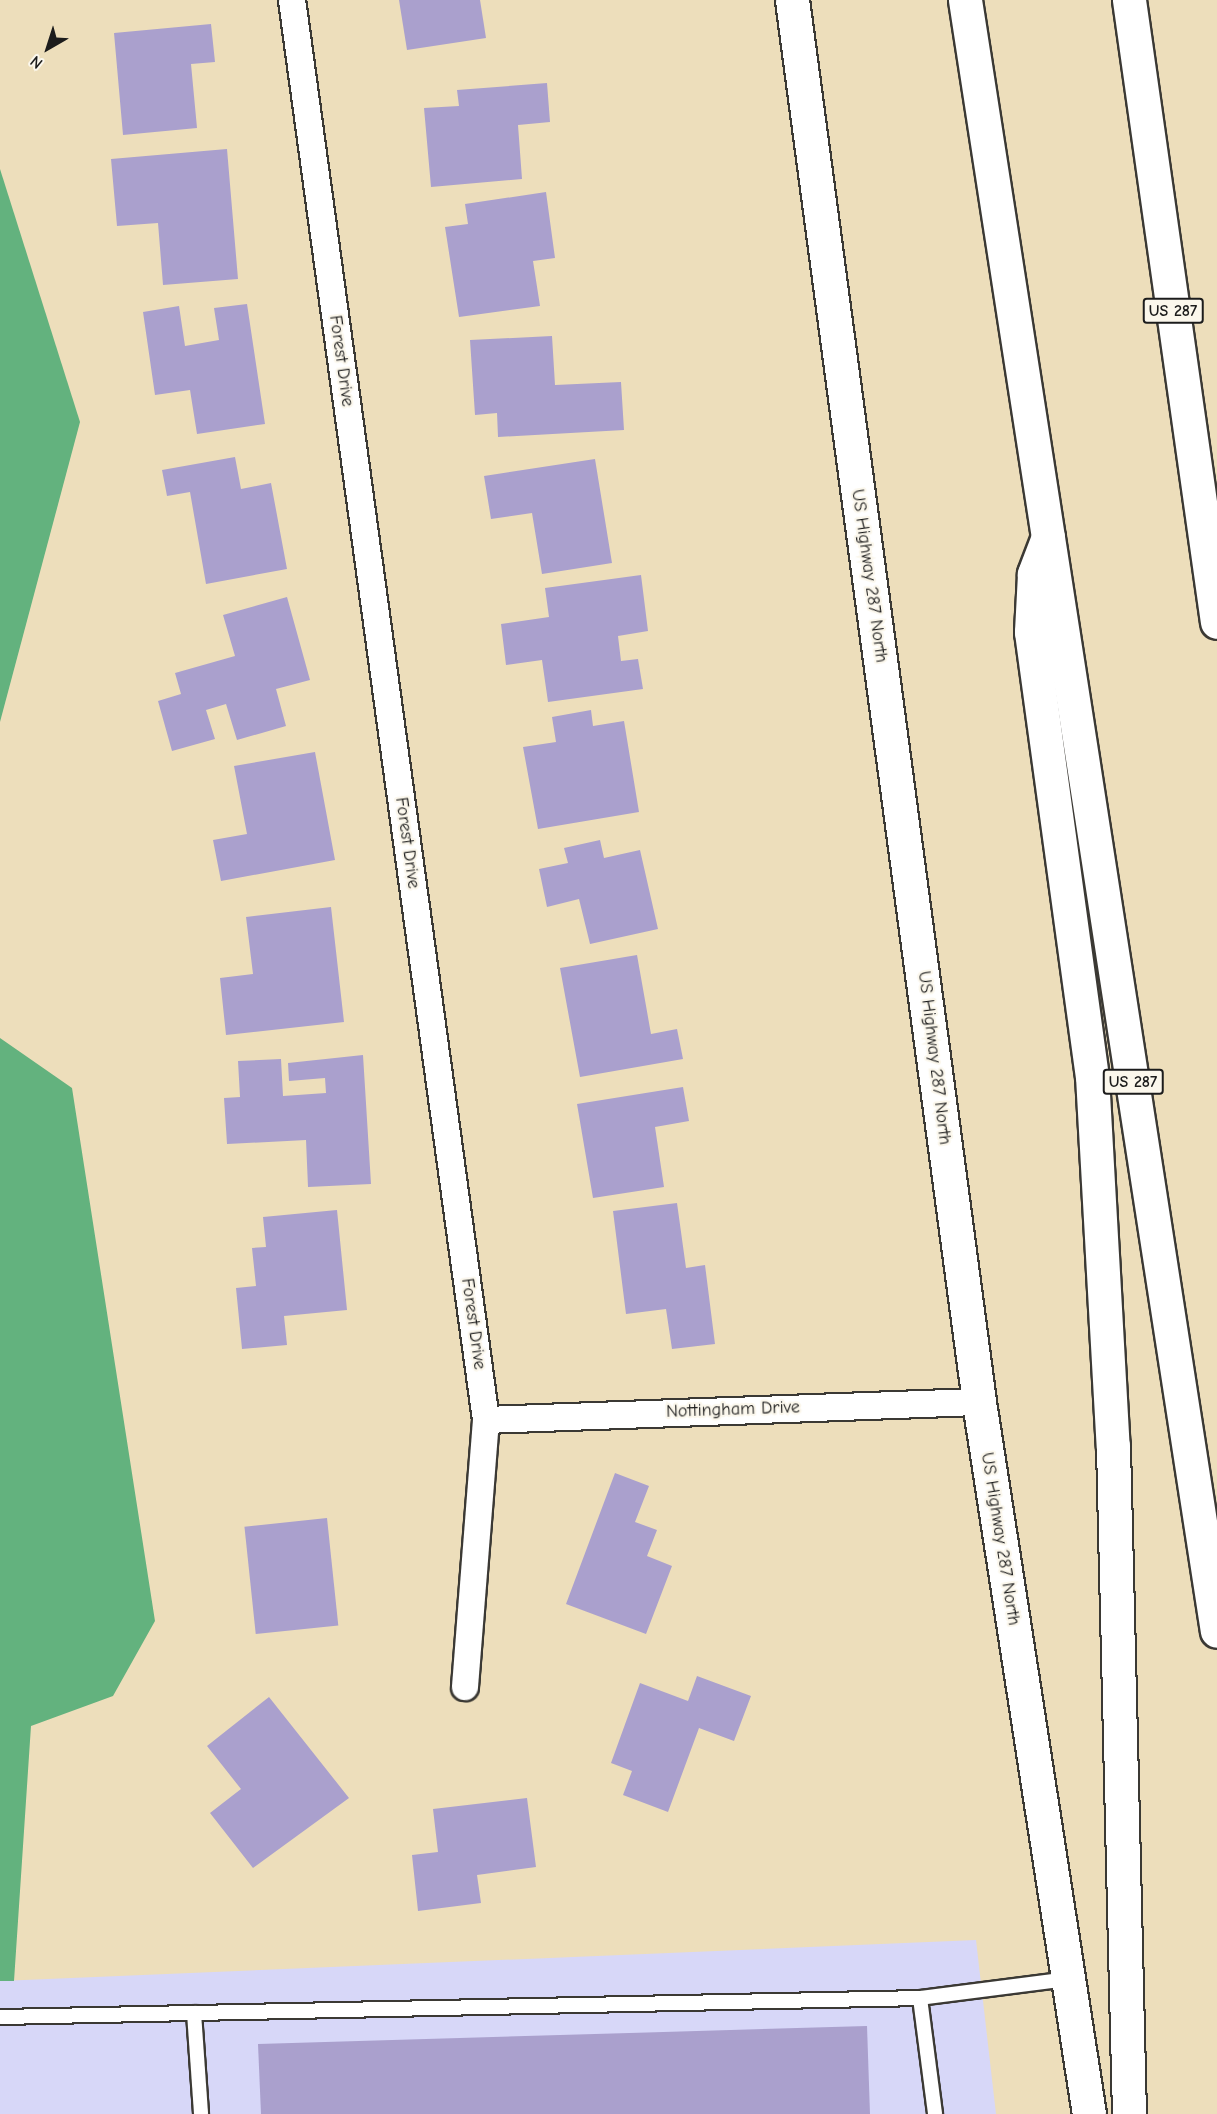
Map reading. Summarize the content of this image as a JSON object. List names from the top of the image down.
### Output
{
  "streets": {
    "main road": ["US 287", "US Highway 287 North"],
    "street": ["Forest Drive", "Nottingham Drive"]
  },
  "crossings": [
    ["Forest Drive", "Nottingham Drive"],
    ["US Highway 287 North", "Nottingham Drive"]
  ],
  "north": "bottom left"
}
